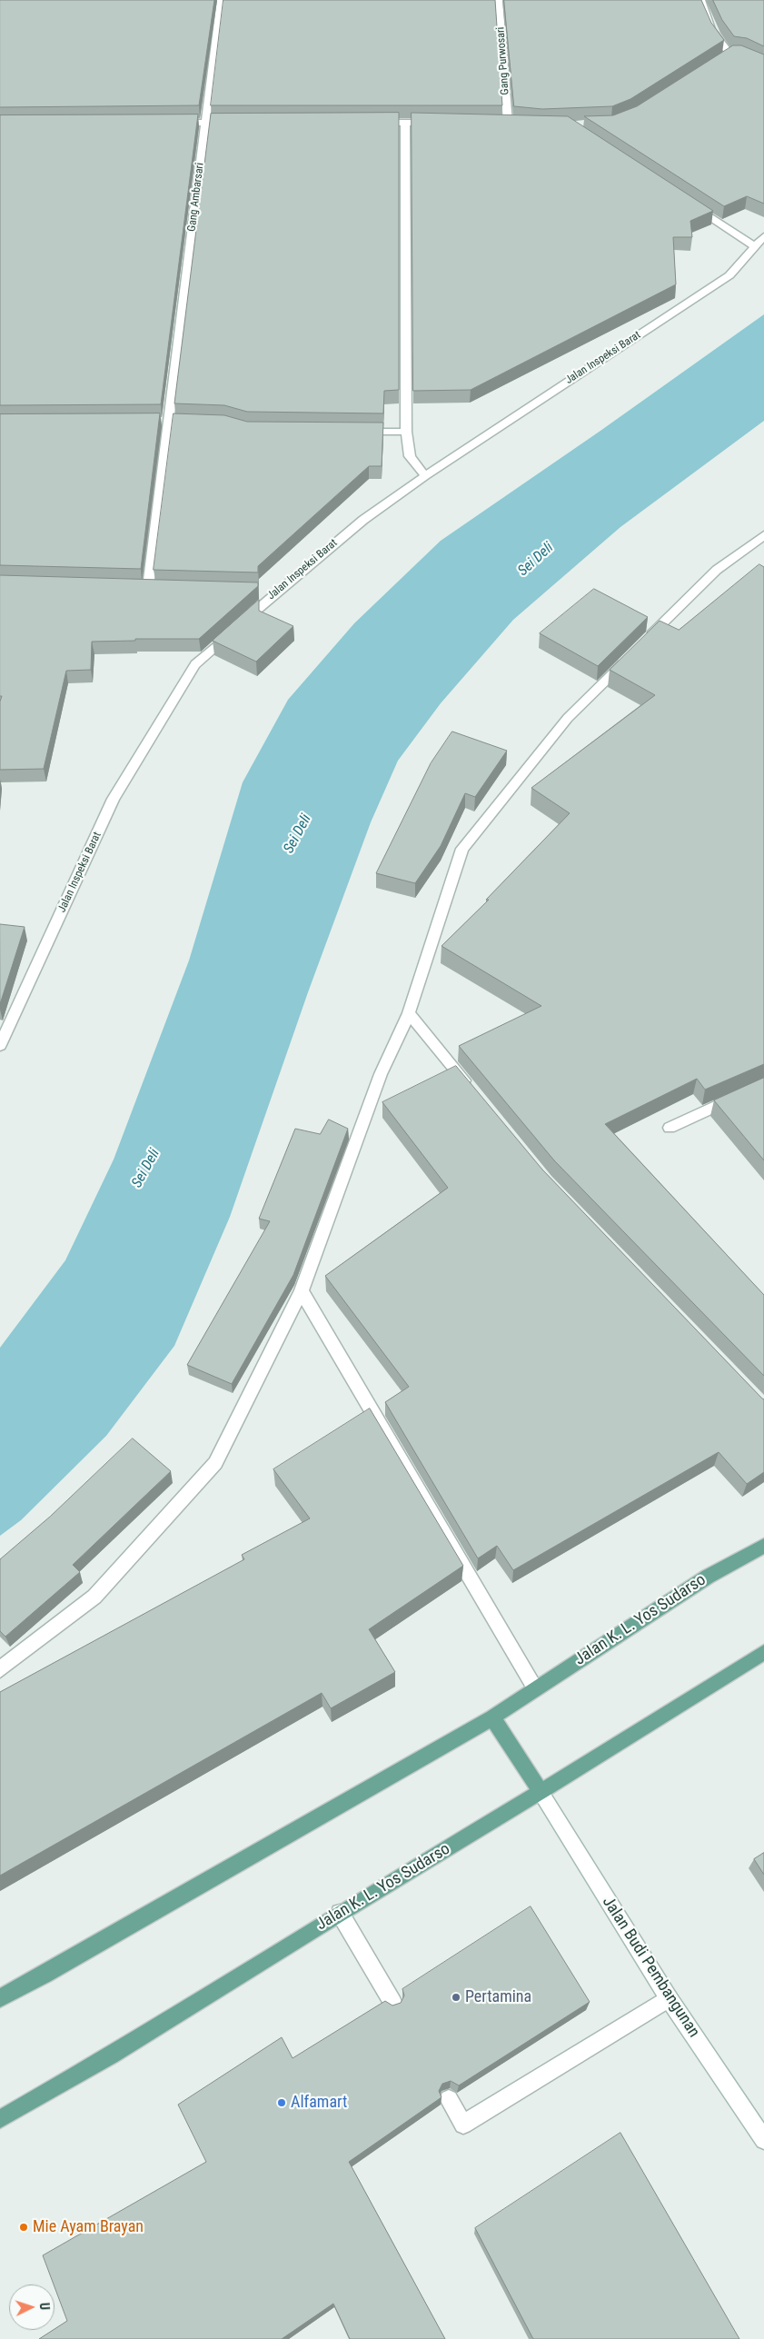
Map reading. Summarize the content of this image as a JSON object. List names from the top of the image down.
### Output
{
  "streets": {
    "main road": ["Jalan K. L. Yos Sudarso"],
    "street": [
      "Gang Purwosari",
      "Gang Ambarsari",
      "Jalan Inspeksi Barat",
      "Jalan Budi Pembangunan"
    ]
  },
  "crossings": [
    ["Jalan K. L. Yos Sudarso", "Jalan Budi Pembangunan"]
  ],
  "water": ["Sei Deli"],
  "places": ["Pertamina", "Alfamart", "Mie Ayam Brayan"],
  "north": "right"
}
